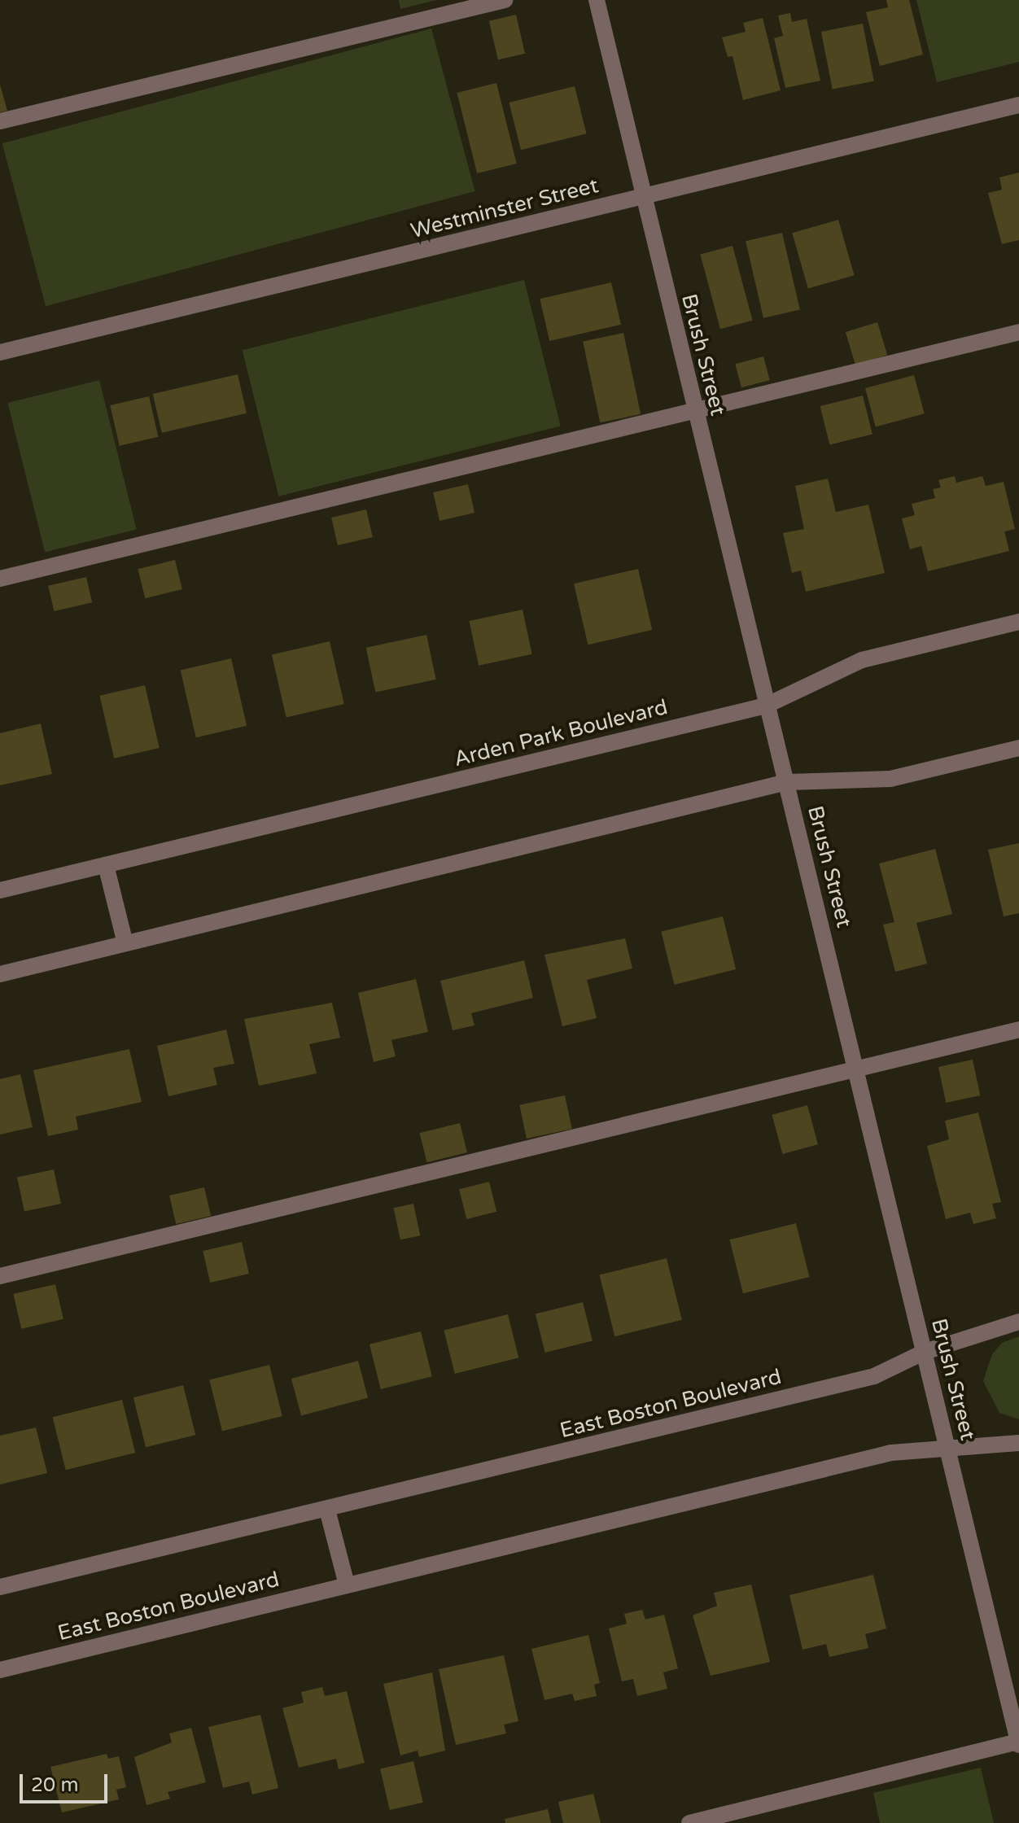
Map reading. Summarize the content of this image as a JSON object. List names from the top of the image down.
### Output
{
  "streets": {
    "street": [
      "Westminster Street",
      "Brush Street",
      "Arden Park Boulevard",
      "East Boston Boulevard"
    ]
  },
  "crossings": [
    ["Westminster Street", "Brush Street"],
    ["Brush Street", "Arden Park Boulevard"],
    ["Brush Street", "East Boston Boulevard"]
  ],
  "scale_bar": "20 m"
}
